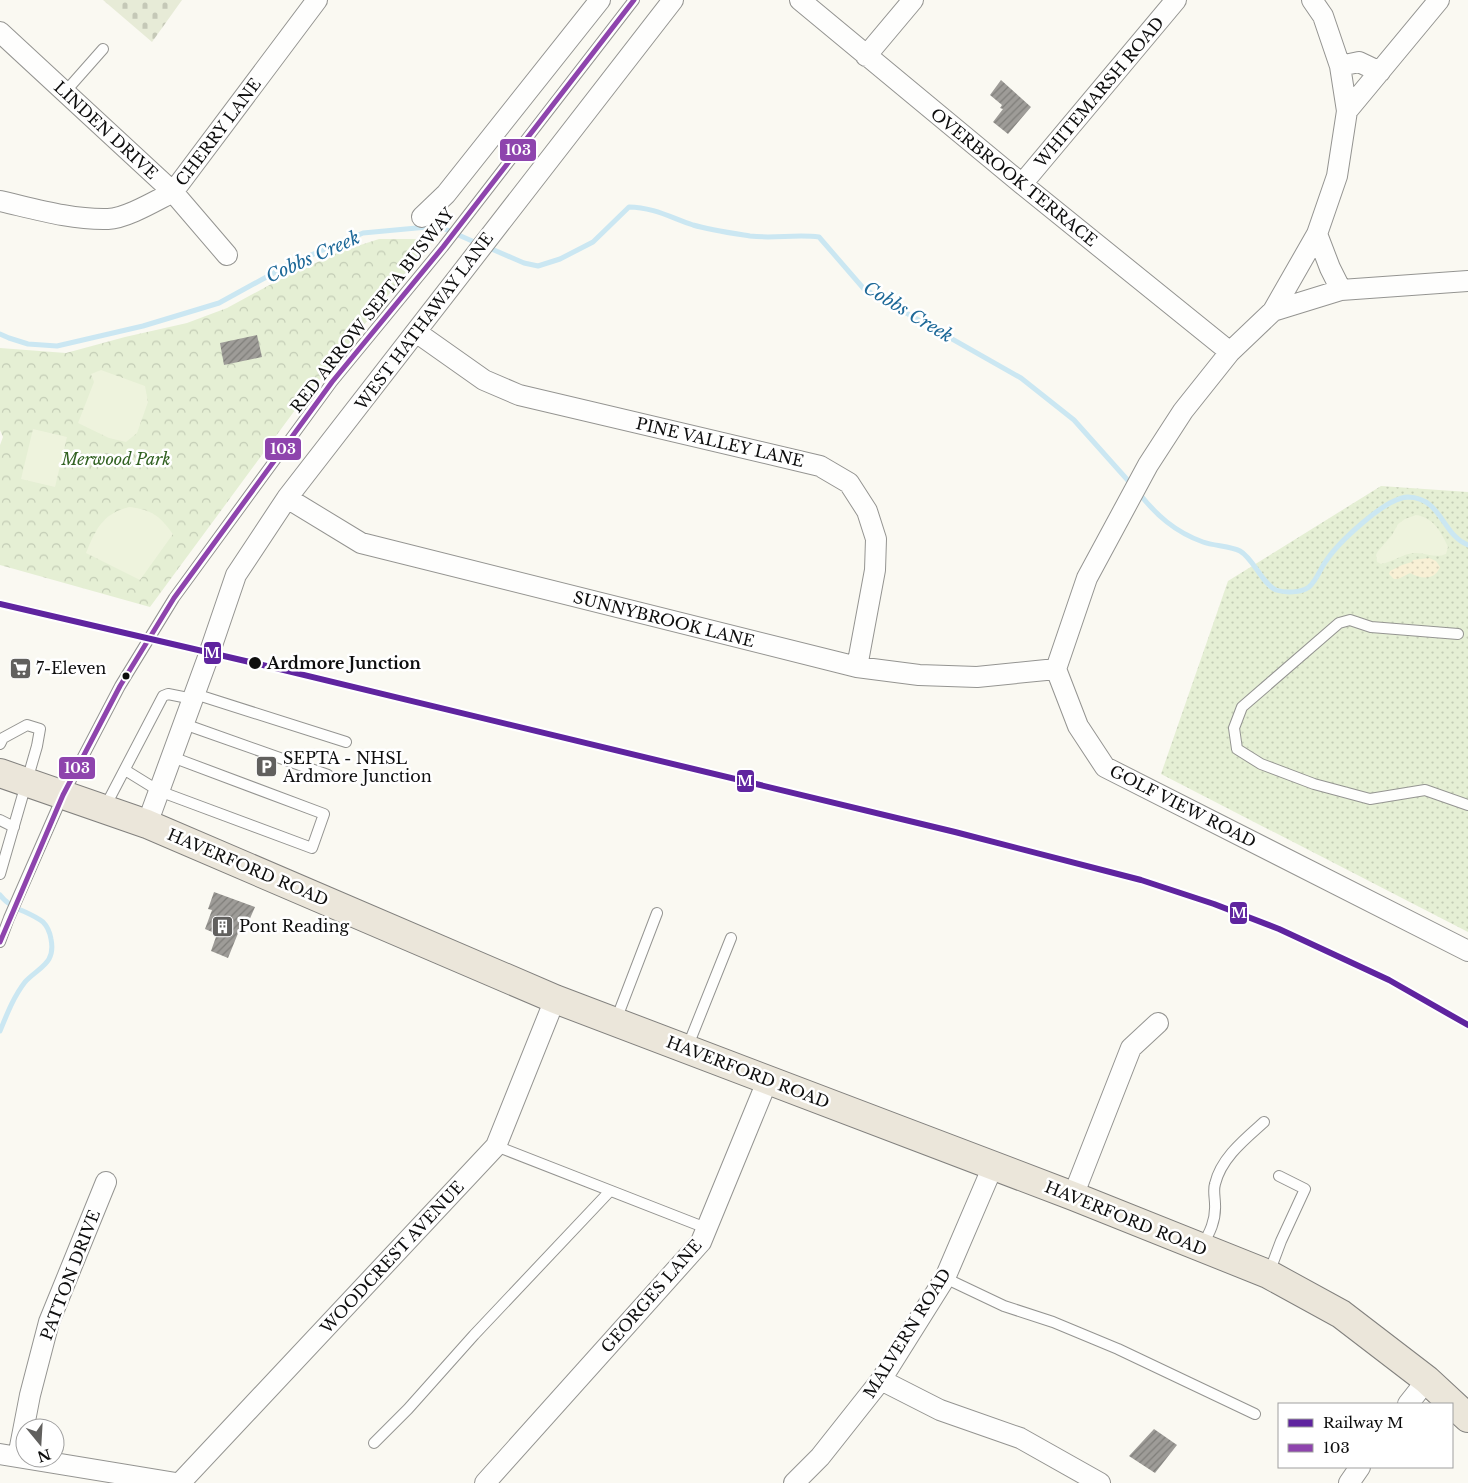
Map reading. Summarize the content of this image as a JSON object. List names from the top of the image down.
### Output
{
  "streets": {
    "main road": ["HAVERFORD ROAD"],
    "street": [
      "WHITEMARSH ROAD",
      "LINDEN DRIVE",
      "CHERRY LANE",
      "OVERBROOK TERRACE",
      "WEST HATHAWAY LANE",
      "PINE VALLEY LANE",
      "SUNNYBROOK LANE",
      "GOLF VIEW ROAD",
      "WOODCREST AVENUE",
      "PATTON DRIVE",
      "GEORGES LANE",
      "MALVERN ROAD"
    ],
    "lane": ["RED ARROW SEPTA BUSWAY"]
  },
  "crossings": [
    ["WHITEMARSH ROAD", "OVERBROOK TERRACE"],
    ["LINDEN DRIVE", "CHERRY LANE"],
    ["RED ARROW SEPTA BUSWAY", "HAVERFORD ROAD"],
    ["WEST HATHAWAY LANE", "PINE VALLEY LANE"],
    ["WEST HATHAWAY LANE", "SUNNYBROOK LANE"],
    ["WEST HATHAWAY LANE", "HAVERFORD ROAD"],
    ["PINE VALLEY LANE", "SUNNYBROOK LANE"],
    ["SUNNYBROOK LANE", "GOLF VIEW ROAD"],
    ["HAVERFORD ROAD", "WOODCREST AVENUE"],
    ["HAVERFORD ROAD", "GEORGES LANE"],
    ["HAVERFORD ROAD", "MALVERN ROAD"]
  ],
  "water": ["Cobbs Creek"],
  "parks": ["Merwood Park"],
  "places": {
    "other": ["Ardmore Junction"],
    "supermarket": ["7-Eleven"],
    "parking": ["SEPTA - NHSL Ardmore Junction"],
    "building": ["Pont Reading"]
  },
  "lines": ["transit line 103", "rail line M"],
  "legend": ["Railway M", "103"],
  "north": "bottom"
}
